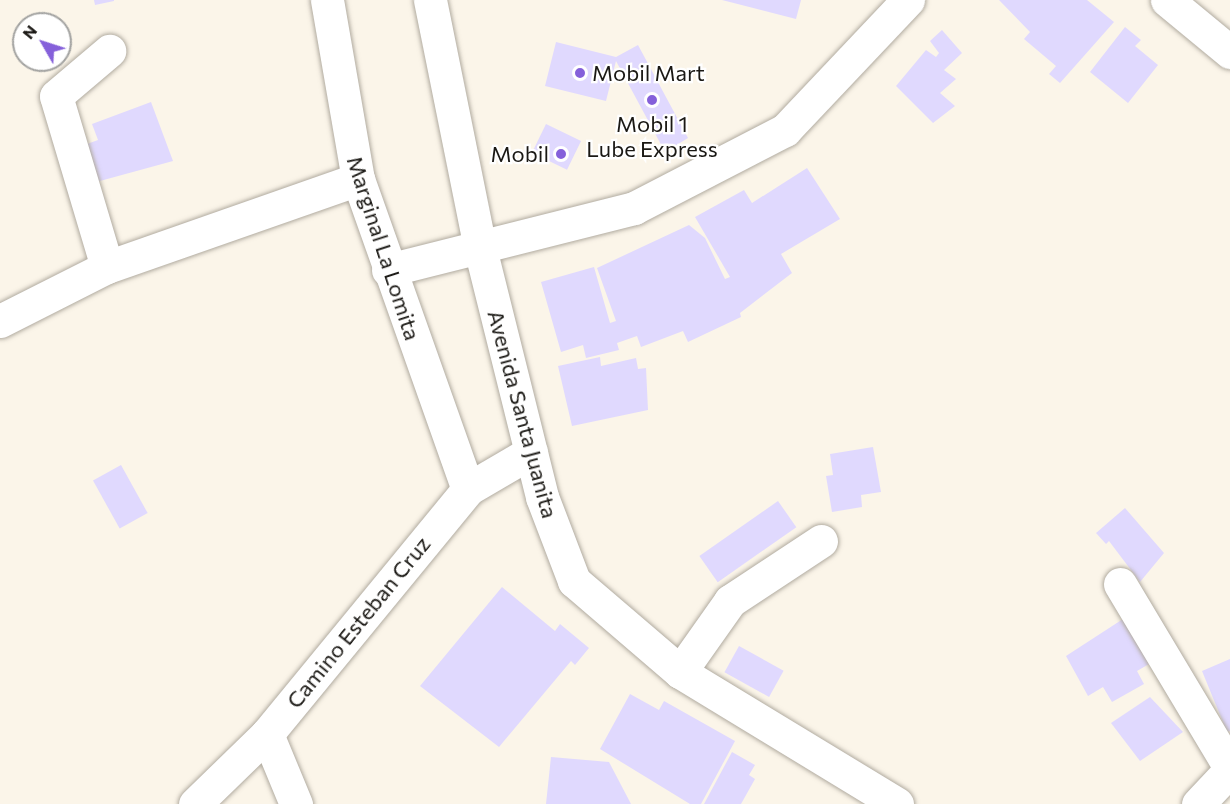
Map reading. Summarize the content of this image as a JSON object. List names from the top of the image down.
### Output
{
  "streets": {
    "street": ["Marginal La Lomita", "Avenida Santa Juanita", "Camino Esteban Cruz"]
  },
  "crossings": [
    ["Marginal La Lomita", "Camino Esteban Cruz"],
    ["Avenida Santa Juanita", "Camino Esteban Cruz"]
  ],
  "places": ["Mobil Mart", "Mobil 1 Lube Express", "Mobil"],
  "north": "top left"
}
